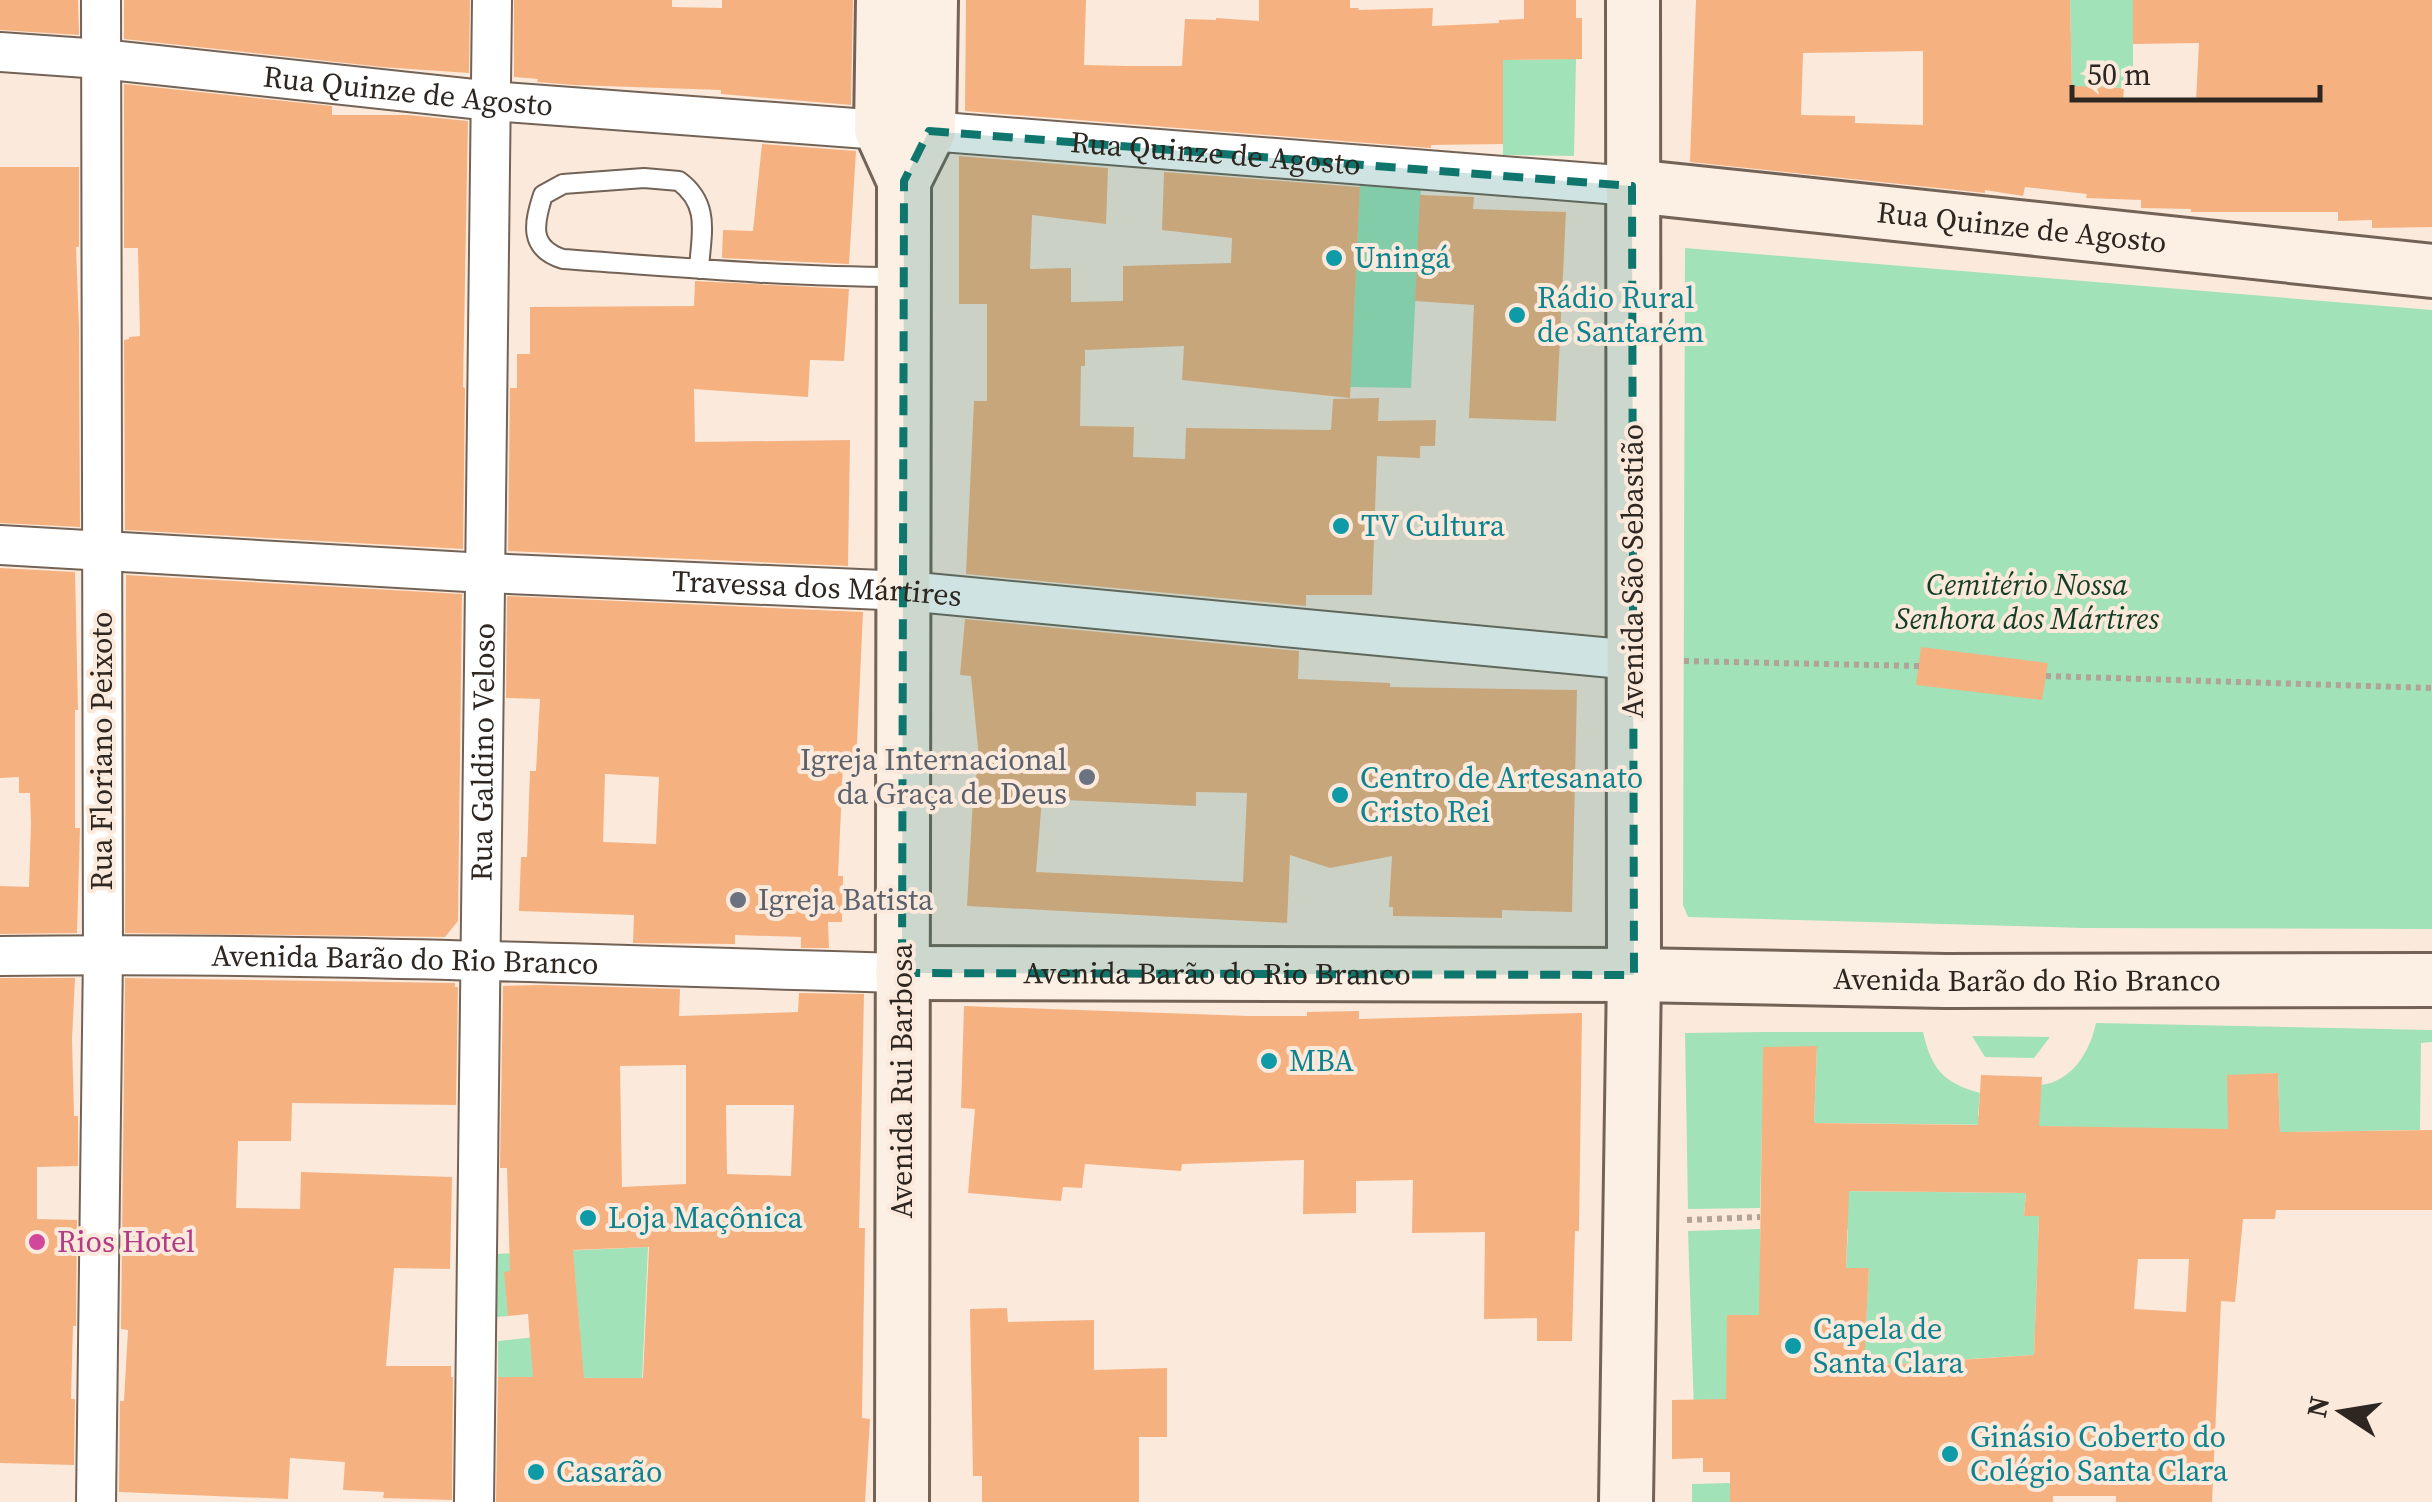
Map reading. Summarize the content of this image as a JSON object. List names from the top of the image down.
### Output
{
  "streets": {
    "main road": [
      "Rua Quinze de Agosto",
      "Avenida São Sebastião",
      "Avenida Barão do Rio Branco",
      "Avenida Rui Barbosa"
    ],
    "street": ["Travessa dos Mártires", "Rua Floriano Peixoto", "Rua Galdino Veloso"]
  },
  "crossings": [
    ["Rua Quinze de Agosto", "Avenida São Sebastião"],
    ["Rua Quinze de Agosto", "Rua Floriano Peixoto"],
    ["Rua Quinze de Agosto", "Rua Galdino Veloso"],
    ["Rua Quinze de Agosto", "Avenida Rui Barbosa"],
    ["Avenida São Sebastião", "Travessa dos Mártires"],
    ["Avenida São Sebastião", "Avenida Barão do Rio Branco"],
    ["Travessa dos Mártires", "Rua Floriano Peixoto"],
    ["Travessa dos Mártires", "Rua Galdino Veloso"],
    ["Travessa dos Mártires", "Avenida Rui Barbosa"],
    ["Rua Floriano Peixoto", "Avenida Barão do Rio Branco"],
    ["Rua Galdino Veloso", "Avenida Barão do Rio Branco"],
    ["Avenida Barão do Rio Branco", "Avenida Rui Barbosa"]
  ],
  "parks": ["Cemitério Nossa Senhora dos Mártires"],
  "places": [
    "Uningá",
    "Rádio Rural de Santarém",
    "TV Cultura",
    "Igreja Internacional da Graça de Deus",
    "Centro de Artesanato Cristo Rei",
    "Igreja Batista",
    "MBA",
    "Loja Maçônica",
    "Rios Hotel",
    "Capela de Santa Clara",
    "Ginásio Coberto do Colégio Santa Clara",
    "Casarão"
  ],
  "scale_bar": "50 m",
  "north": "left"
}
